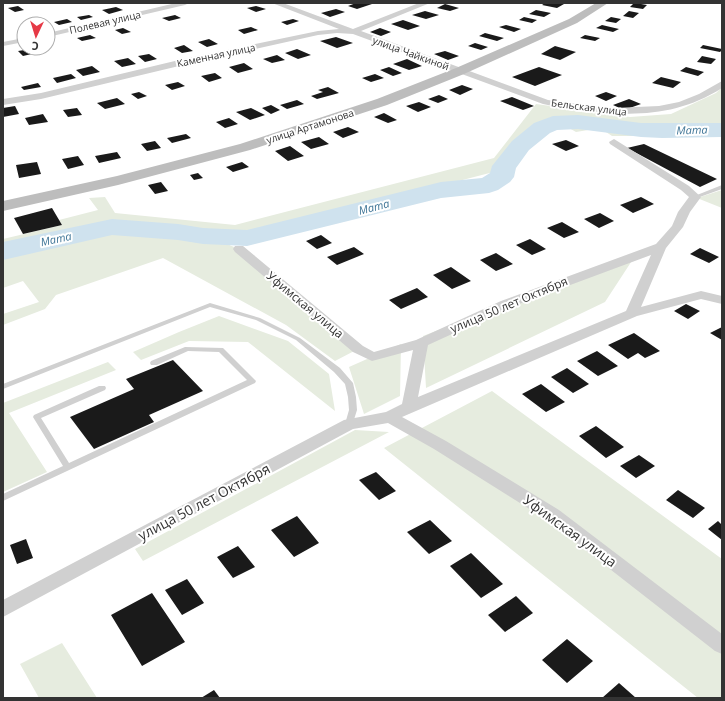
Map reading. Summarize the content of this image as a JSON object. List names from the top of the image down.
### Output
{
  "streets": {
    "street": [
      "Полевая улица",
      "улица Чайкиной",
      "Каменная улица",
      "Бельская улица",
      "улица Артамонова",
      "Уфимская улица",
      "улица 50 лет Октября"
    ]
  },
  "crossings": [
    ["улица Чайкиной", "Каменная улица"],
    ["улица Чайкиной", "Бельская улица"],
    ["улица Чайкиной", "улица Артамонова"],
    ["Уфимская улица", "улица 50 лет Октября"]
  ],
  "water": ["Мата"],
  "north": "bottom"
}
